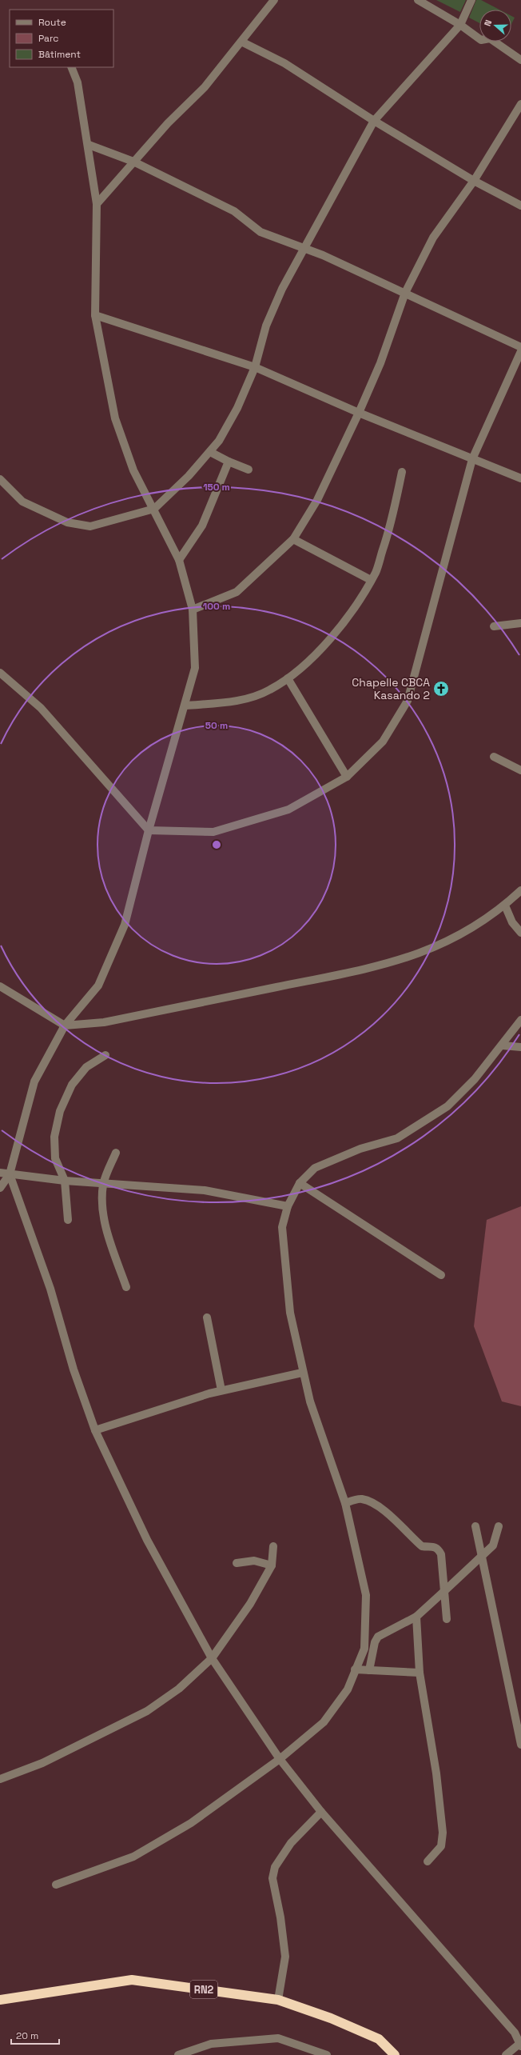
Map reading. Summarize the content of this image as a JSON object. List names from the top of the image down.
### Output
{
  "streets": {
    "highway": ["RN2"]
  },
  "places": {
    "church": ["Chapelle CBCA Kasando 2"]
  },
  "legend": ["Route", "Parc", "Bâtiment"],
  "scale_bar": "20 m",
  "north": "left",
  "rings": ["150 m", "100 m", "50 m"]
}
